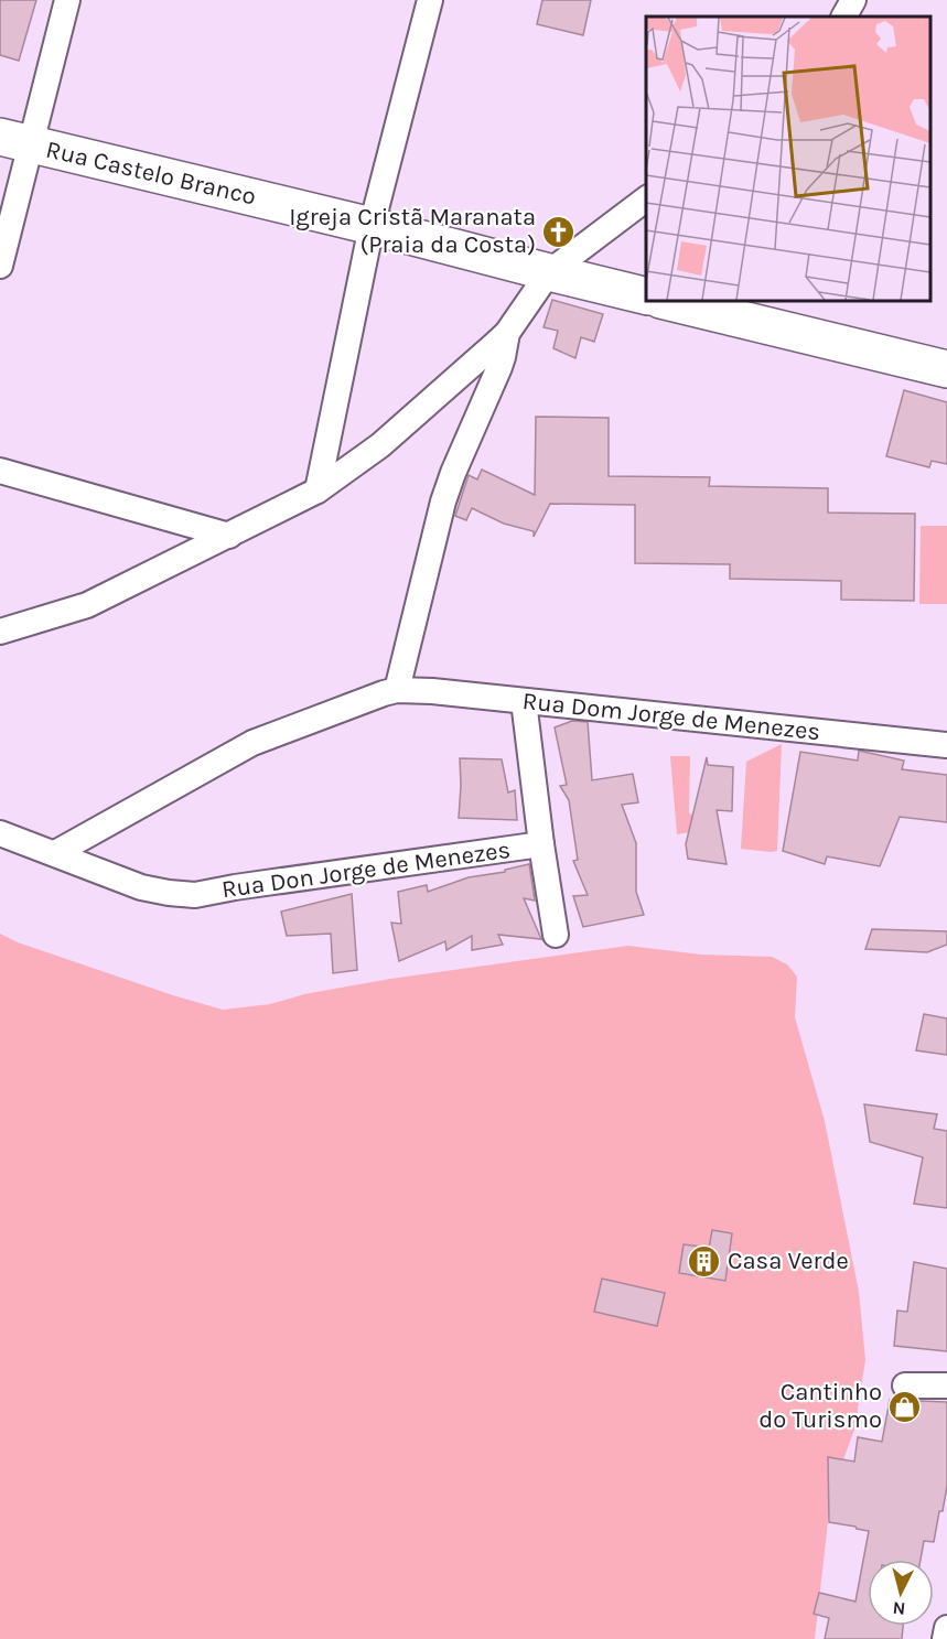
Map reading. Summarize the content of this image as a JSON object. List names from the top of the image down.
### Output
{
  "streets": {
    "main road": ["Rua Castelo Branco"],
    "street": ["Rua Dom Jorge de Menezes", "Rua Don Jorge de Menezes"]
  },
  "crossings": [
    ["Rua Dom Jorge de Menezes", "Rua Don Jorge de Menezes"]
  ],
  "places": {
    "church": ["Igreja Cristã Maranata (Praia da Costa)"],
    "building": ["Casa Verde"],
    "shop": ["Cantinho do Turismo"]
  },
  "north": "bottom"
}
